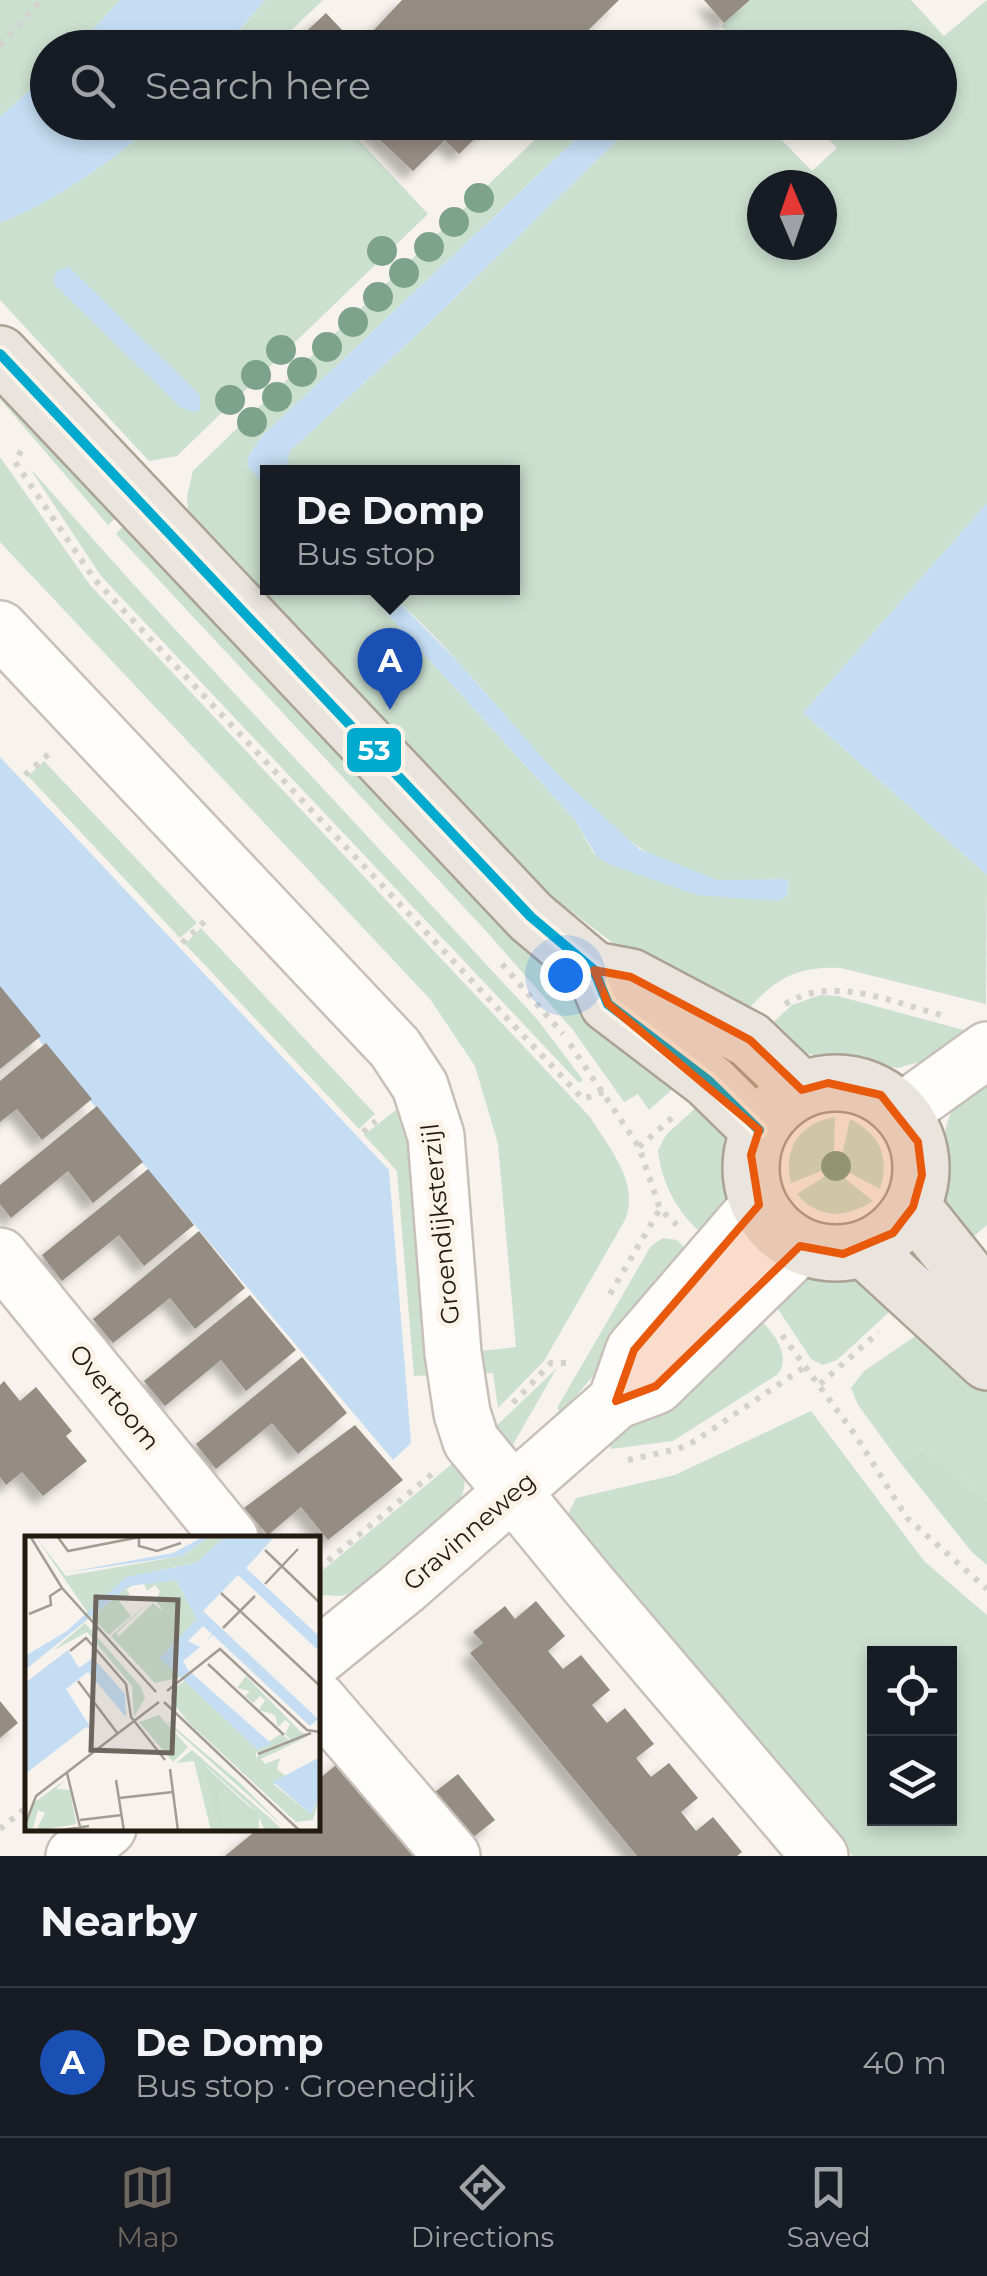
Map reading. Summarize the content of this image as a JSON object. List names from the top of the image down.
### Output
{
  "streets": {
    "street": ["Groendijksterzijl", "Overtoom", "Gravinneweg"]
  },
  "crossings": [
    ["Groendijksterzijl", "Gravinneweg"]
  ],
  "lines": ["transit line 53"],
  "north": "top",
  "page": {
    "search": "Search here",
    "popup": ["De Domp", "Bus stop"],
    "pins": "A",
    "heading": "Nearby",
    "list": [
      {
        "mark": "A",
        "name": "De Domp",
        "note": "Bus stop · Groenedijk",
        "value": "40 m"
      }
    ],
    "nav": ["Map", "Directions", "Saved"]
  }
}
